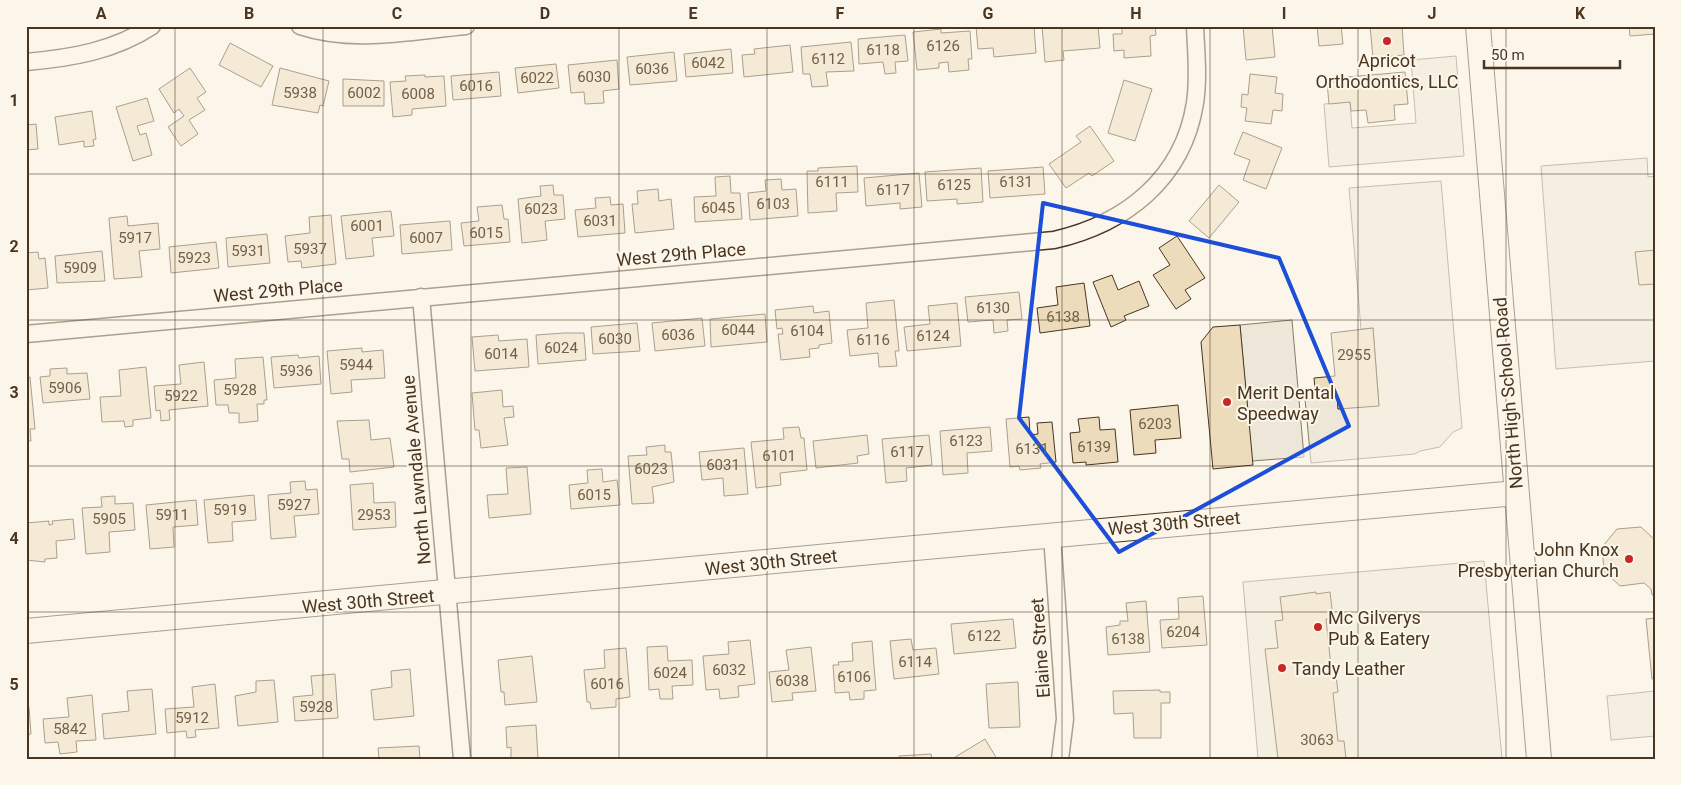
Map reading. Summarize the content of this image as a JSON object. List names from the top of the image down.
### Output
{
  "streets": {
    "street": [
      "West 29th Place",
      "North High School Road",
      "North Lawndale Avenue",
      "West 30th Street",
      "Elaine Street"
    ]
  },
  "crossings": [
    ["West 29th Place", "North Lawndale Avenue"],
    ["North High School Road", "West 30th Street"],
    ["North Lawndale Avenue", "West 30th Street"],
    ["West 30th Street", "Elaine Street"]
  ],
  "places": [
    "Apricot Orthodontics, LLC",
    "Merit Dental Speedway",
    "John Knox Presbyterian Church",
    "Mc Gilverys Pub & Eatery",
    "Tandy Leather"
  ],
  "house_numbers": [
    "6126",
    "6118",
    "6112",
    "6042",
    "6036",
    "6030",
    "6022",
    "6016",
    "5938",
    "6002",
    "6008",
    "6111",
    "6131",
    "6125",
    "6117",
    "6103",
    "6045",
    "6023",
    "6031",
    "6001",
    "6015",
    "5917",
    "6007",
    "5937",
    "5931",
    "5923",
    "5909",
    "6130",
    "6138",
    "6044",
    "6104",
    "6036",
    "6124",
    "6030",
    "6116",
    "6024",
    "6014",
    "2955",
    "5944",
    "5936",
    "5906",
    "5928",
    "5922",
    "6203",
    "6123",
    "6139",
    "6131",
    "6117",
    "6101",
    "6031",
    "6023",
    "6015",
    "5927",
    "5919",
    "5911",
    "2953",
    "5905",
    "6204",
    "6122",
    "6138",
    "6114",
    "6032",
    "6024",
    "6106",
    "6038",
    "6016",
    "5928",
    "5912",
    "5842",
    "3063"
  ],
  "scale_bar": "50 m",
  "grid": {
    "columns": [
      "A",
      "B",
      "C",
      "D",
      "E",
      "F",
      "G",
      "H",
      "I",
      "J",
      "K"
    ],
    "rows": [
      "1",
      "2",
      "3",
      "4",
      "5"
    ]
  }
}
